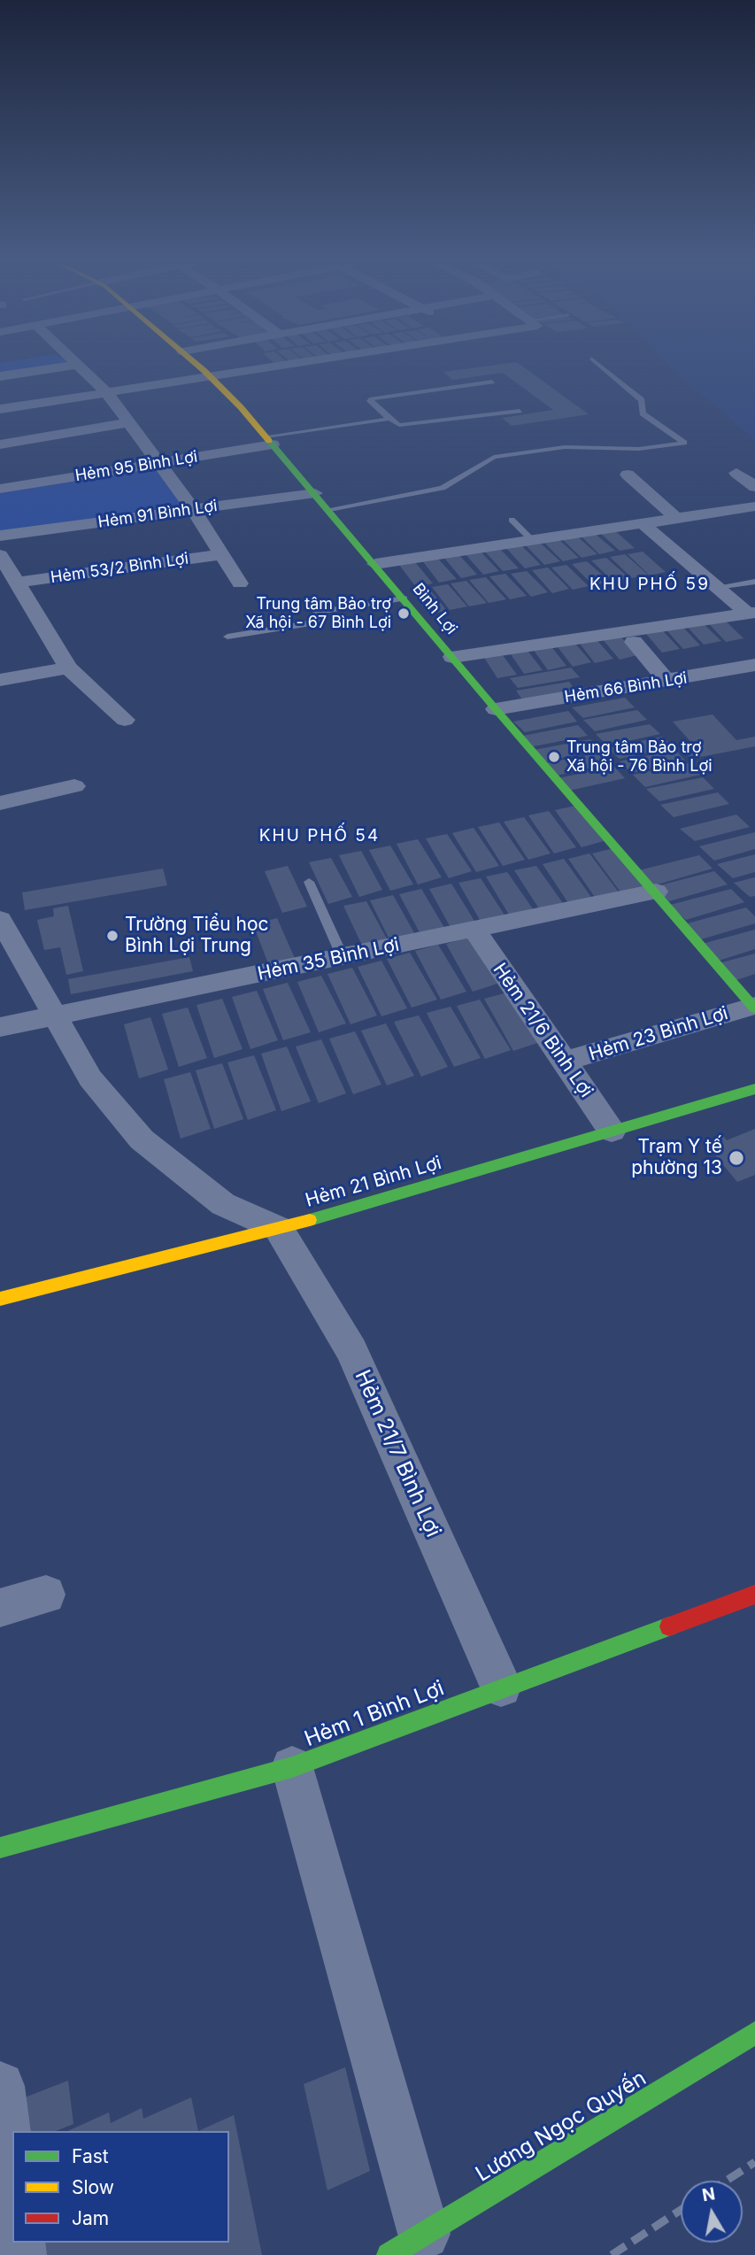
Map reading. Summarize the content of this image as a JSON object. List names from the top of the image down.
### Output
{
  "streets": {
    "street": [
      "Hẻm 95 Bình Lợi",
      "Hẻm 91 Bình Lợi",
      "Hẻm 53/2 Bình Lợi",
      "Bình Lợi",
      "Hẻm 66 Bình Lợi",
      "Hẻm 35 Bình Lợi",
      "Hẻm 21/6 Bình Lợi",
      "Hẻm 23 Bình Lợi",
      "Hẻm 21 Bình Lợi",
      "Hẻm 21/7 Bình Lợi",
      "Hẻm 1 Bình Lợi",
      "Lương Ngọc Quyến"
    ]
  },
  "crossings": [
    ["Hẻm 95 Bình Lợi", "Hẻm 53/2 Bình Lợi"],
    ["Hẻm 95 Bình Lợi", "Bình Lợi"],
    ["Hẻm 91 Bình Lợi", "Hẻm 53/2 Bình Lợi"],
    ["Hẻm 91 Bình Lợi", "Bình Lợi"],
    ["Bình Lợi", "Hẻm 66 Bình Lợi"],
    ["Bình Lợi", "Hẻm 35 Bình Lợi"],
    ["Bình Lợi", "Hẻm 23 Bình Lợi"],
    ["Hẻm 35 Bình Lợi", "Hẻm 21/6 Bình Lợi"],
    ["Hẻm 21/6 Bình Lợi", "Hẻm 23 Bình Lợi"],
    ["Hẻm 21/6 Bình Lợi", "Hẻm 21 Bình Lợi"],
    ["Hẻm 21 Bình Lợi", "Hẻm 21/7 Bình Lợi"],
    ["Hẻm 21/7 Bình Lợi", "Hẻm 1 Bình Lợi"]
  ],
  "districts": ["KHU PHỐ 59", "KHU PHỐ 54"],
  "places": [
    "Trung tâm Bảo trợ Xã hội - 67 Bình Lợi",
    "Trung tâm Bảo trợ Xã hội - 76 Bình Lợi",
    "Trường Tiểu học Bình Lợi Trung",
    "Trạm Y tế phường 13"
  ],
  "legend": ["Fast", "Slow", "Jam"],
  "north": "top"
}
